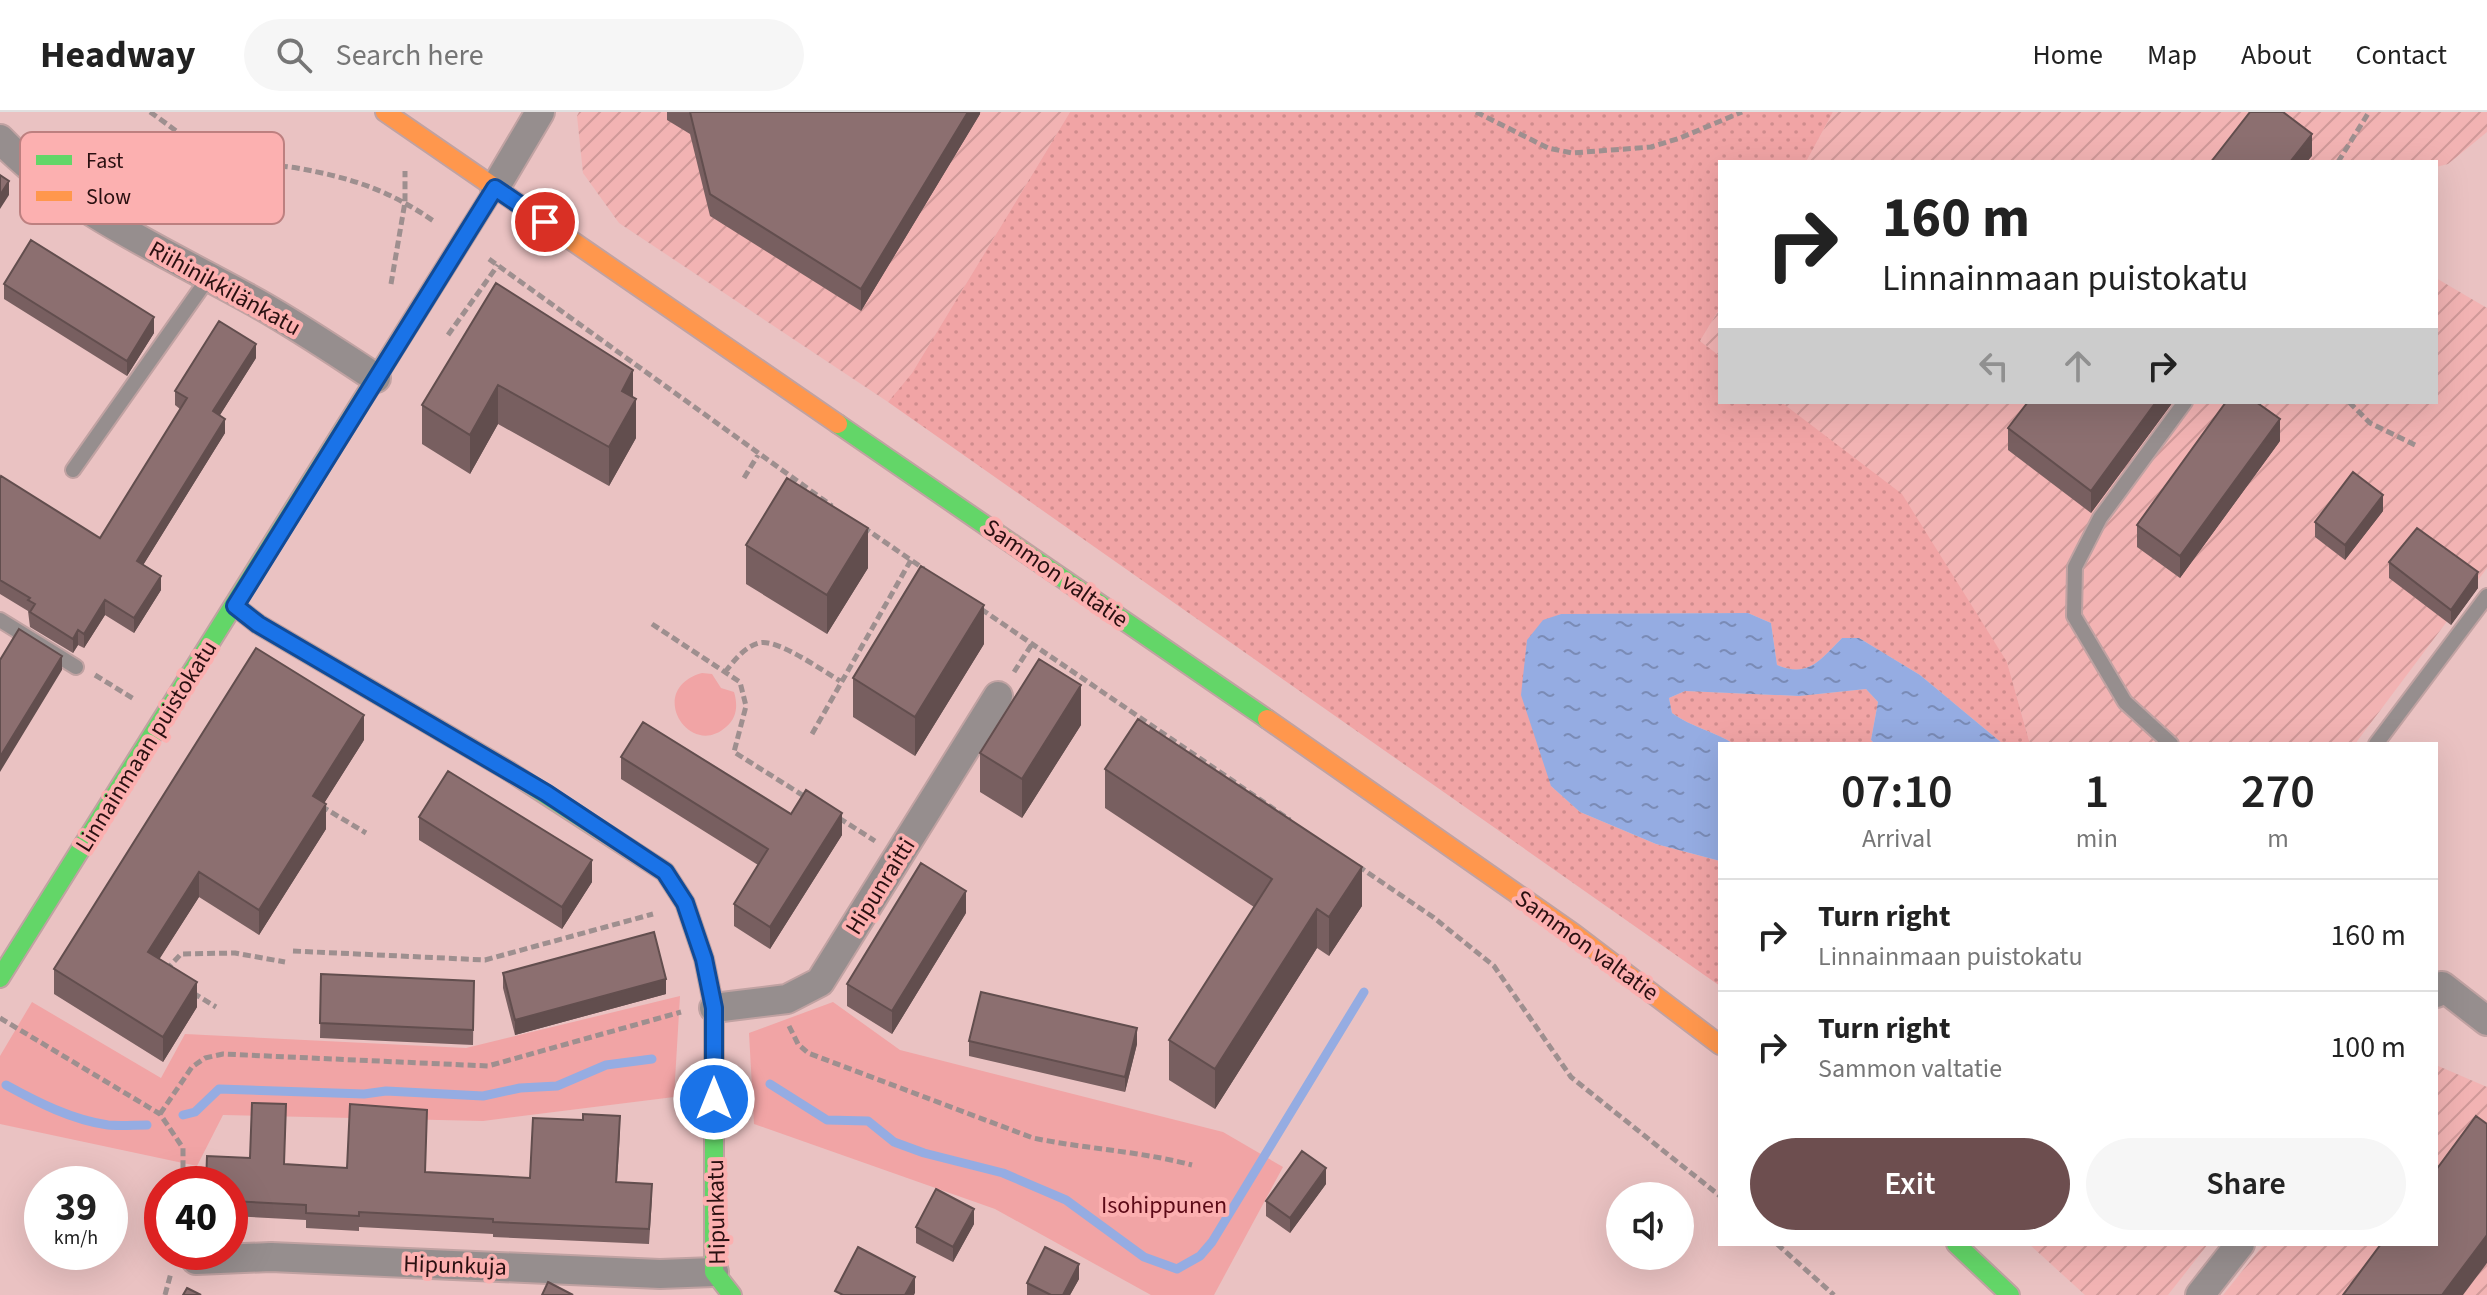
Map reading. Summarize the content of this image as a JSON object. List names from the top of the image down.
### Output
{
  "streets": {
    "street": [
      "Riihinikkilänkatu",
      "Sammon valtatie",
      "Linnainmaan puistokatu",
      "Hipunraitti",
      "Hipunkatu",
      "Hipunkuja"
    ]
  },
  "crossings": [
    ["Riihinikkilänkatu", "Linnainmaan puistokatu"],
    ["Sammon valtatie", "Linnainmaan puistokatu"],
    ["Linnainmaan puistokatu", "Hipunkatu"],
    ["Hipunraitti", "Hipunkatu"],
    ["Hipunkatu", "Hipunkuja"]
  ],
  "parks": ["Isohippunen"],
  "legend": ["Fast", "Slow"],
  "page": {
    "header": "Headway",
    "search": "Search here",
    "nav": [
      "Home",
      "Map",
      "About",
      "Contact"
    ],
    "turn": ["160 m", "Linnainmaan puistokatu"],
    "eta": [
      "07:10",
      "Arrival",
      "1",
      "min",
      "270",
      "m"
    ],
    "list": [
      {
        "name": "Turn right",
        "note": "Linnainmaan puistokatu",
        "value": "160 m"
      },
      {
        "name": "Turn right",
        "note": "Sammon valtatie",
        "value": "100 m"
      }
    ],
    "buttons": ["Exit", "Share"],
    "speed": "39 km/h",
    "limit": "40"
  }
}
